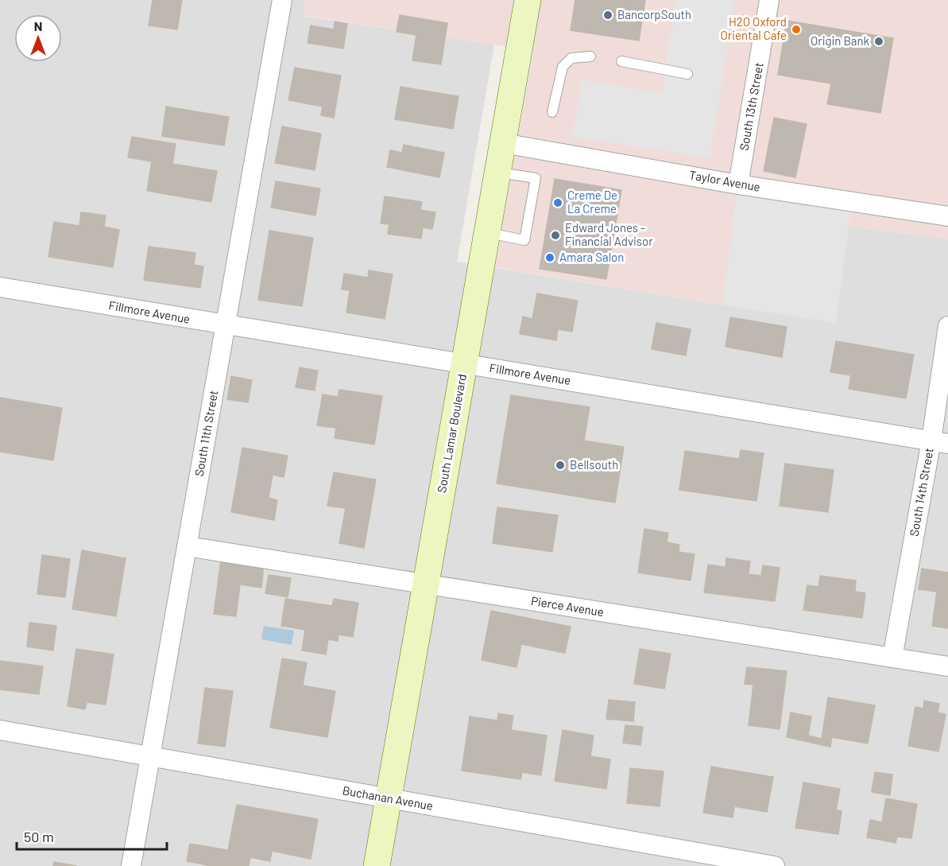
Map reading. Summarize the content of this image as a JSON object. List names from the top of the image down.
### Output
{
  "streets": {
    "street": [
      "South 13th Street",
      "Taylor Avenue",
      "Fillmore Avenue",
      "South 11th Street",
      "South Lamar Boulevard",
      "South 14th Street",
      "Pierce Avenue",
      "Buchanan Avenue"
    ]
  },
  "crossings": [
    ["South 13th Street", "Taylor Avenue"],
    ["Taylor Avenue", "South Lamar Boulevard"],
    ["Fillmore Avenue", "South 11th Street"],
    ["Fillmore Avenue", "South Lamar Boulevard"],
    ["Fillmore Avenue", "South 14th Street"],
    ["South 11th Street", "Pierce Avenue"],
    ["South 11th Street", "Buchanan Avenue"],
    ["South Lamar Boulevard", "Pierce Avenue"],
    ["South Lamar Boulevard", "Buchanan Avenue"],
    ["South 14th Street", "Pierce Avenue"]
  ],
  "places": [
    "BancorpSouth",
    "H2O Oxford Oriental Cafe",
    "Origin Bank",
    "Creme De La Creme",
    "Edward Jones - Financial Advisor",
    "Amara Salon",
    "Bellsouth"
  ],
  "scale_bar": "50 m",
  "north": "top"
}
